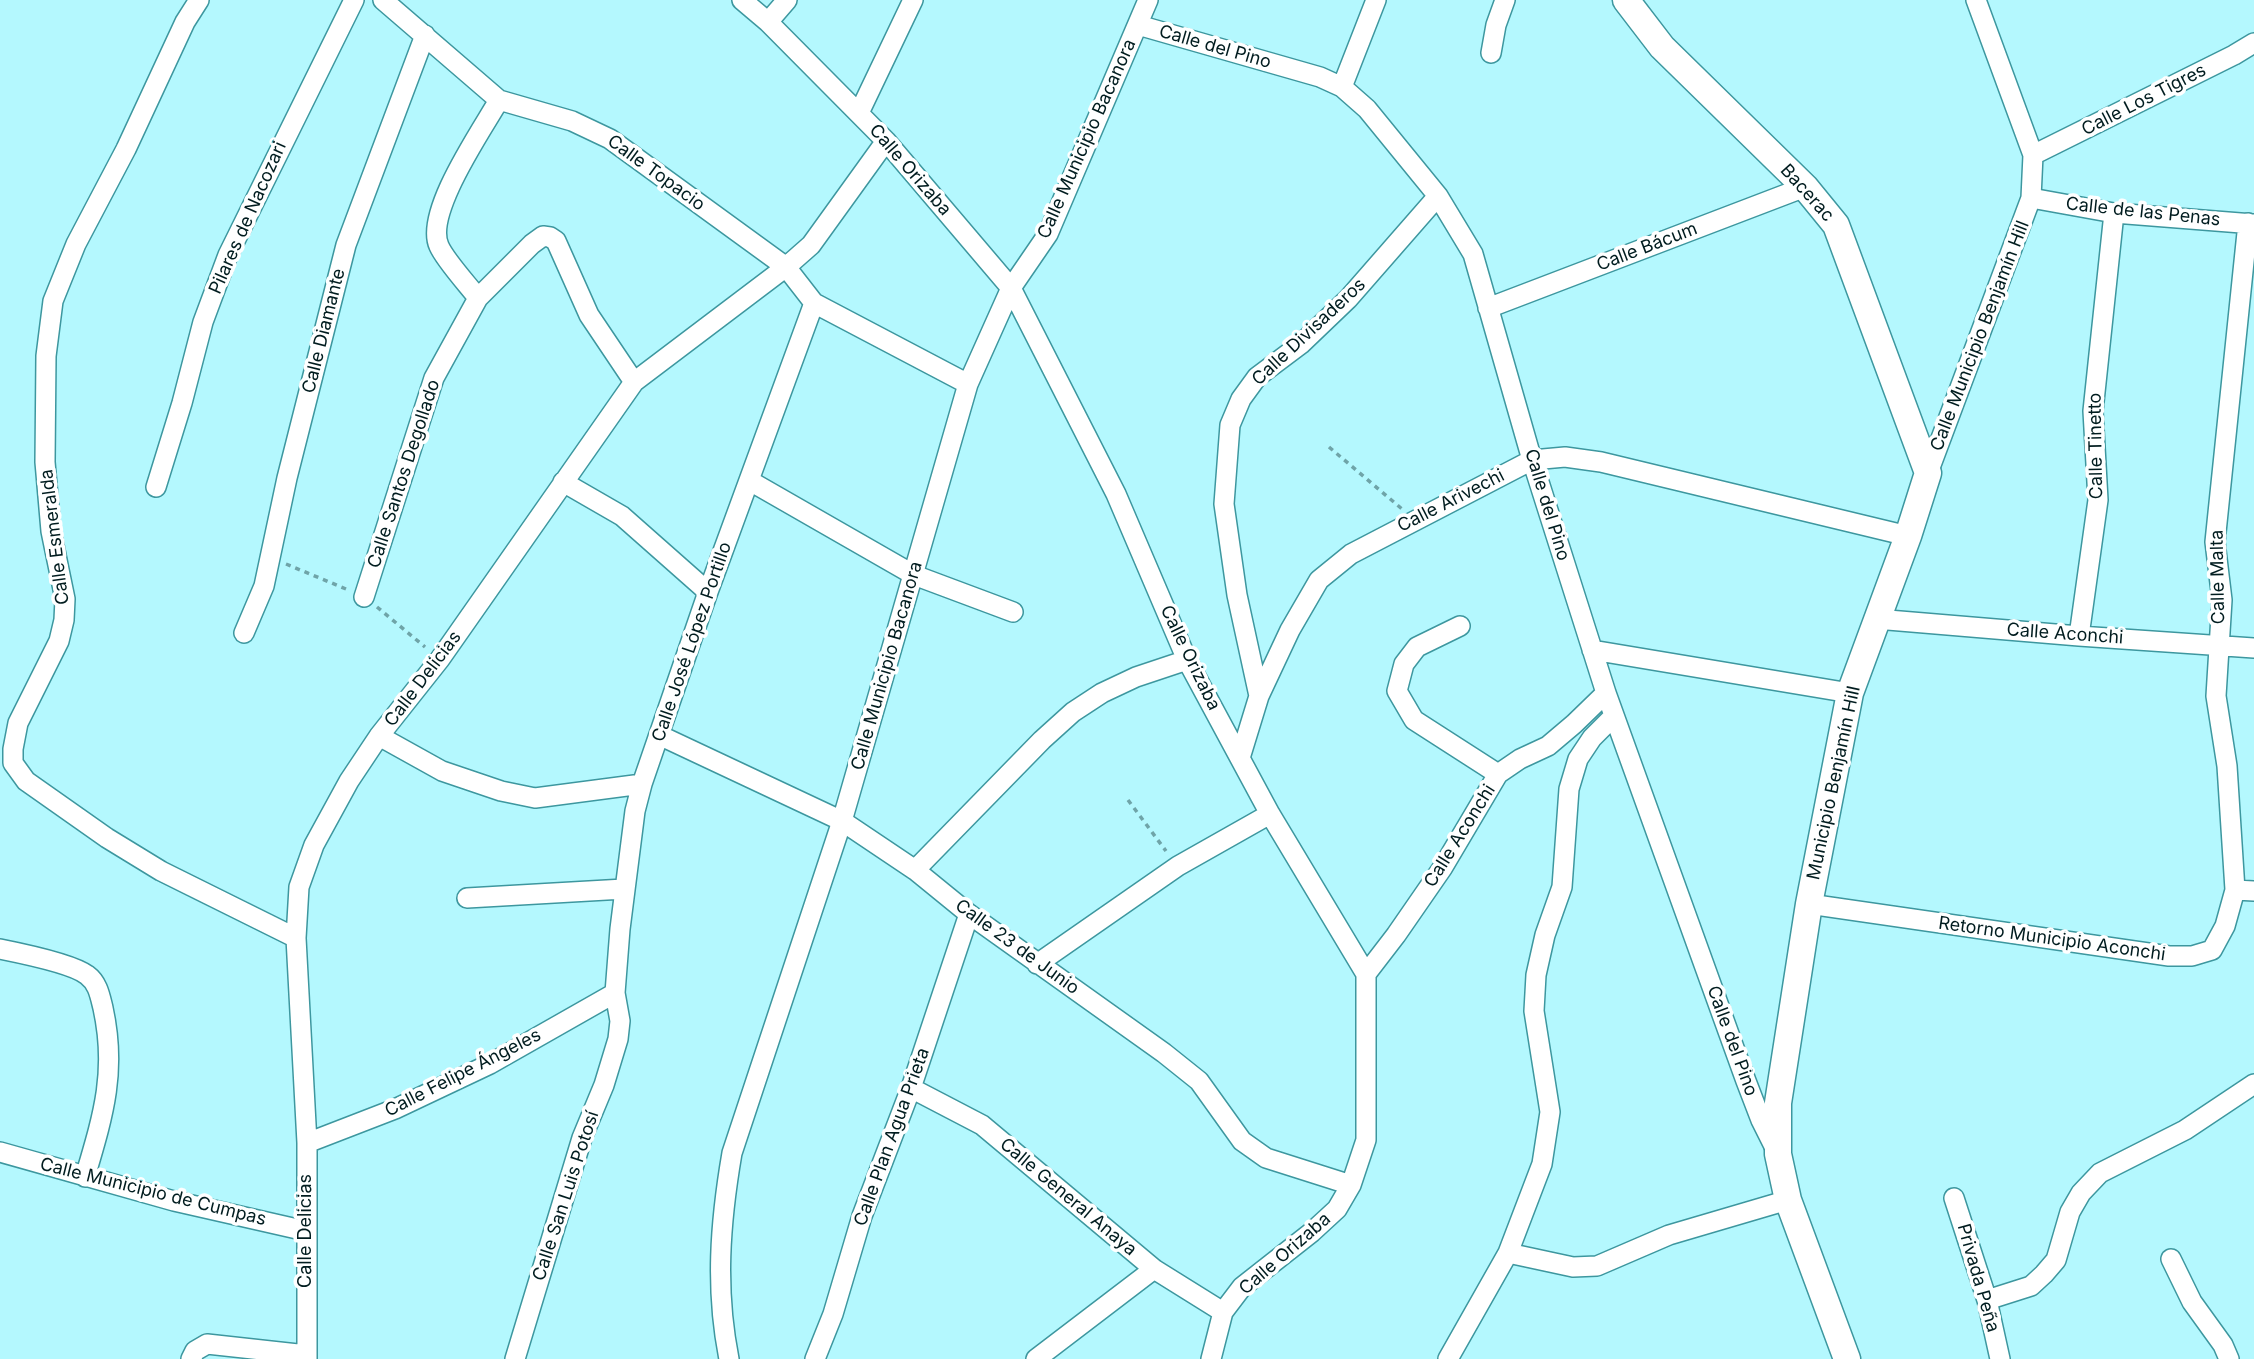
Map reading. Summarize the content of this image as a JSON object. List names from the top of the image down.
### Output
{
  "streets": {
    "street": [
      "Calle del Pino",
      "Calle Los Tigres",
      "Calle Municipio Bacanora",
      "Calle Orizaba",
      "Calle Topacio",
      "Bacerac",
      "Calle de las Penas",
      "Pilares de Nacozari",
      "Calle Bácum",
      "Calle Diamante",
      "Calle Divisaderos",
      "Calle Municipio Benjamín Hill",
      "Calle Tinetto",
      "Calle Santos Degollado",
      "Calle Arivechi",
      "Calle Esmeralda",
      "Calle Malta",
      "Calle Aconchi",
      "Calle José López Portillo",
      "Calle Delicias",
      "Municipio Benjamín Hill",
      "Retorno Municipio Aconchi",
      "Calle 23 de Junio",
      "Calle Felipe Ángeles",
      "Calle Plan Agua Prieta",
      "Calle Municipio de Cumpas",
      "Calle San Luis Potosí",
      "Calle General Anaya",
      "Privada Peña"
    ]
  },
  "crossings": [
    ["Calle del Pino", "Calle Municipio Bacanora"],
    ["Calle del Pino", "Calle Bácum"],
    ["Calle del Pino", "Calle Divisaderos"],
    ["Calle del Pino", "Calle Arivechi"],
    ["Calle del Pino", "Calle Aconchi"],
    ["Calle del Pino", "Municipio Benjamín Hill"],
    ["Calle Los Tigres", "Calle Municipio Benjamín Hill"],
    ["Calle Municipio Bacanora", "Calle Orizaba"],
    ["Calle Municipio Bacanora", "Calle 23 de Junio"],
    ["Calle Orizaba", "Calle Arivechi"],
    ["Calle Orizaba", "Calle Aconchi"],
    ["Calle Orizaba", "Calle Delicias"],
    ["Calle Orizaba", "Calle 23 de Junio"],
    ["Calle Orizaba", "Calle General Anaya"],
    ["Calle Topacio", "Calle Diamante"],
    ["Calle Topacio", "Calle José López Portillo"],
    ["Calle Topacio", "Calle Delicias"],
    ["Bacerac", "Calle Bácum"],
    ["Bacerac", "Calle Municipio Benjamín Hill"],
    ["Bacerac", "Municipio Benjamín Hill"],
    ["Calle de las Penas", "Calle Municipio Benjamín Hill"],
    ["Calle de las Penas", "Calle Tinetto"],
    ["Calle de las Penas", "Calle Malta"],
    ["Calle Divisaderos", "Calle Arivechi"],
    ["Calle Municipio Benjamín Hill", "Municipio Benjamín Hill"],
    ["Calle Tinetto", "Calle Aconchi"],
    ["Calle Santos Degollado", "Calle Delicias"],
    ["Calle Arivechi", "Municipio Benjamín Hill"],
    ["Calle Esmeralda", "Calle Delicias"],
    ["Calle Malta", "Calle Aconchi"],
    ["Calle Malta", "Retorno Municipio Aconchi"],
    ["Calle Aconchi", "Municipio Benjamín Hill"],
    ["Calle José López Portillo", "Calle 23 de Junio"],
    ["Calle José López Portillo", "Calle Felipe Ángeles"],
    ["Calle José López Portillo", "Calle San Luis Potosí"],
    ["Calle Delicias", "Calle Felipe Ángeles"],
    ["Calle Delicias", "Calle Municipio de Cumpas"],
    ["Municipio Benjamín Hill", "Retorno Municipio Aconchi"],
    ["Calle 23 de Junio", "Calle Plan Agua Prieta"],
    ["Calle Felipe Ángeles", "Calle San Luis Potosí"],
    ["Calle Plan Agua Prieta", "Calle General Anaya"]
  ]
}
